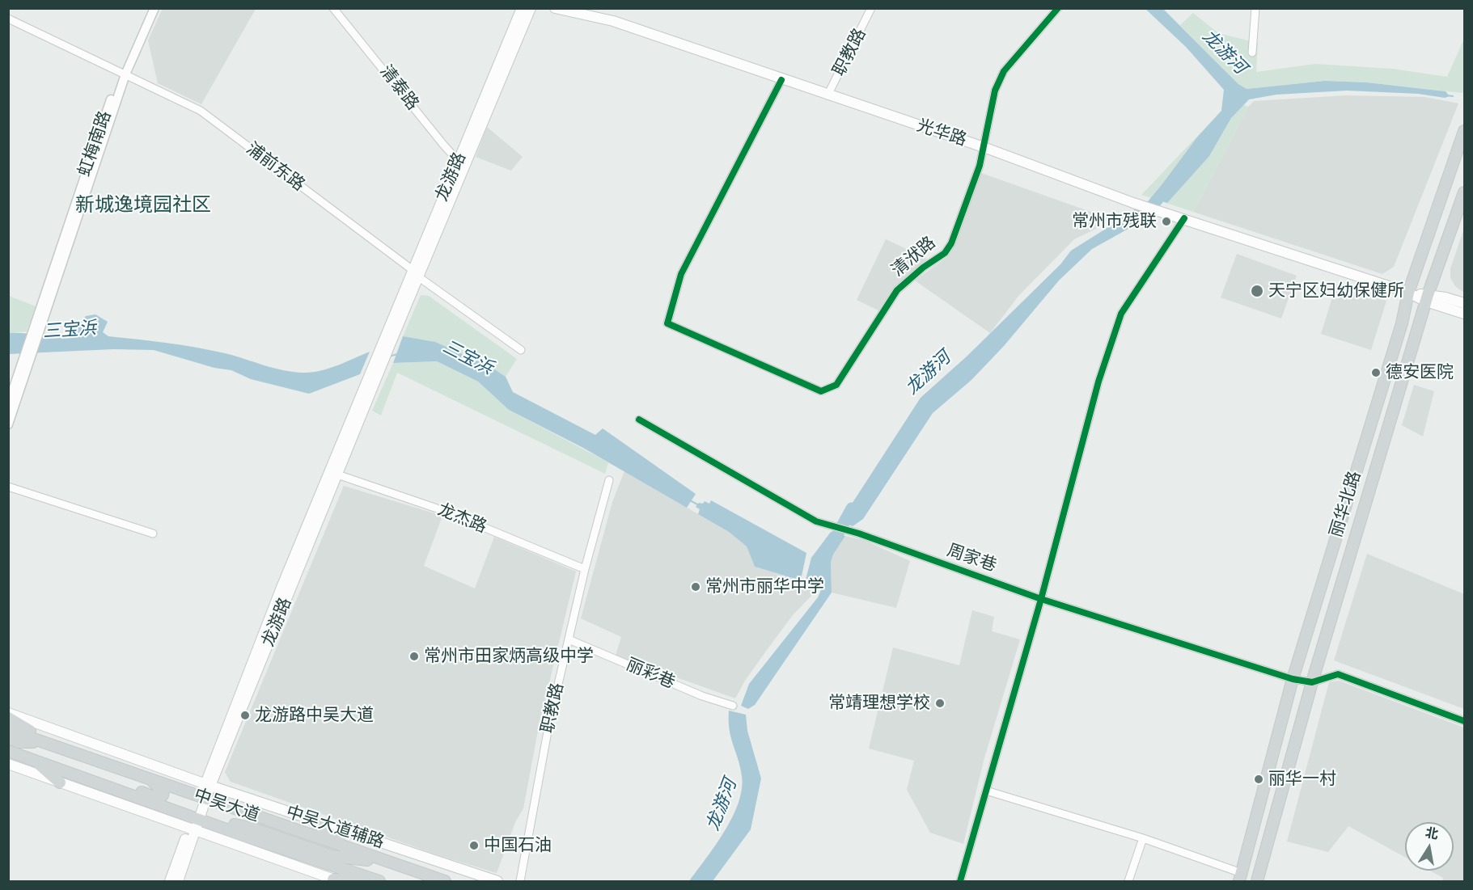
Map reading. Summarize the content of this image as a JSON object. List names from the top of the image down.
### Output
{
  "streets": {
    "main road": [
      "光华路",
      "龙游路",
      "丽华北路",
      "中吴大道",
      "中吴大道辅路"
    ],
    "street": [
      "职教路",
      "清泰路",
      "虹梅南路",
      "浦前东路",
      "清洑路",
      "龙杰路",
      "周家巷",
      "丽彩巷"
    ]
  },
  "crossings": [
    ["职教路", "光华路"],
    ["职教路", "龙杰路"],
    ["职教路", "丽彩巷"],
    ["清泰路", "龙游路"],
    ["光华路", "清洑路"],
    ["光华路", "丽华北路"],
    ["虹梅南路", "浦前东路"],
    ["浦前东路", "龙游路"],
    ["龙游路", "龙杰路"],
    ["龙游路", "中吴大道"],
    ["龙游路", "中吴大道辅路"],
    ["丽华北路", "周家巷"]
  ],
  "districts": ["新城逸境园社区"],
  "water": ["龙游河", "三宝浜"],
  "places": [
    "常州市残联",
    "天宁区妇幼保健所",
    "德安医院",
    "常州市丽华中学",
    "常州市田家炳高级中学",
    "常靖理想学校",
    "龙游路中吴大道",
    "丽华一村",
    "中国石油"
  ],
  "north": "top"
}
